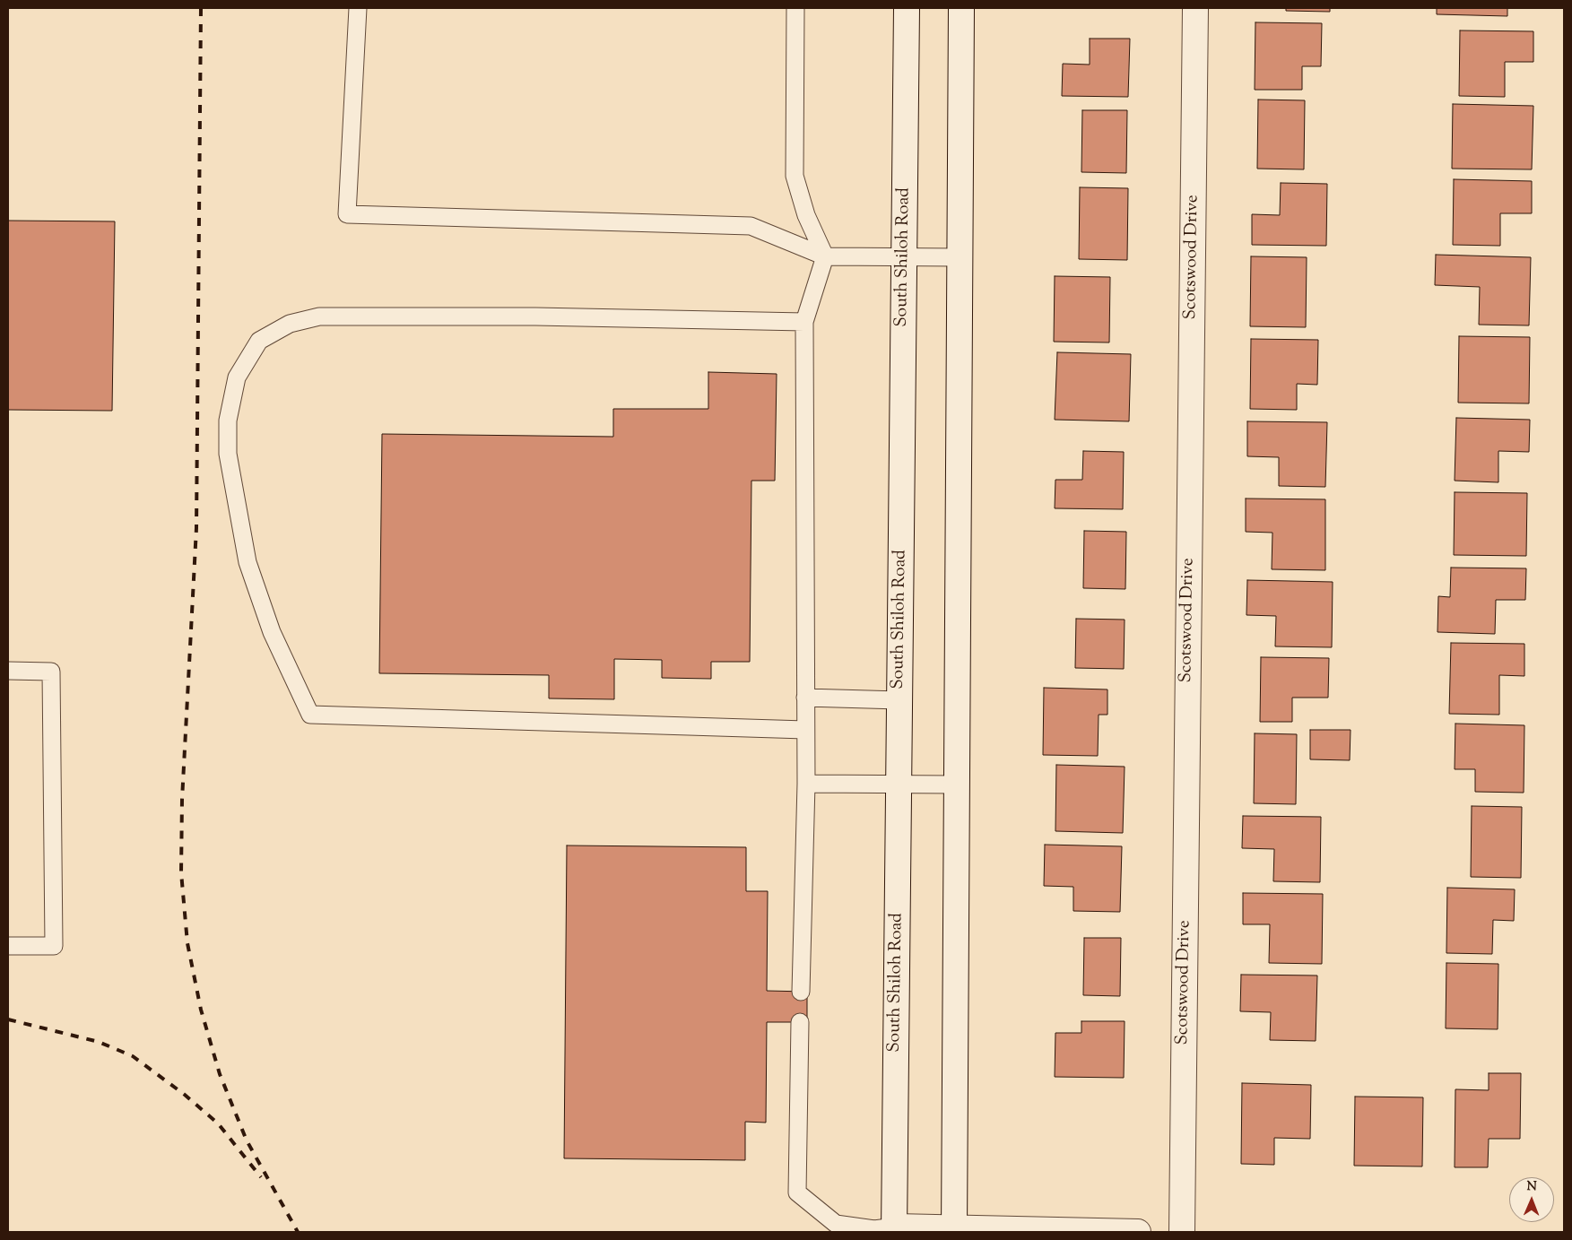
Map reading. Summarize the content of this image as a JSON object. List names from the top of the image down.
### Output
{
  "streets": {
    "main road": ["South Shiloh Road", "Scotswood Drive"]
  },
  "north": "top"
}
